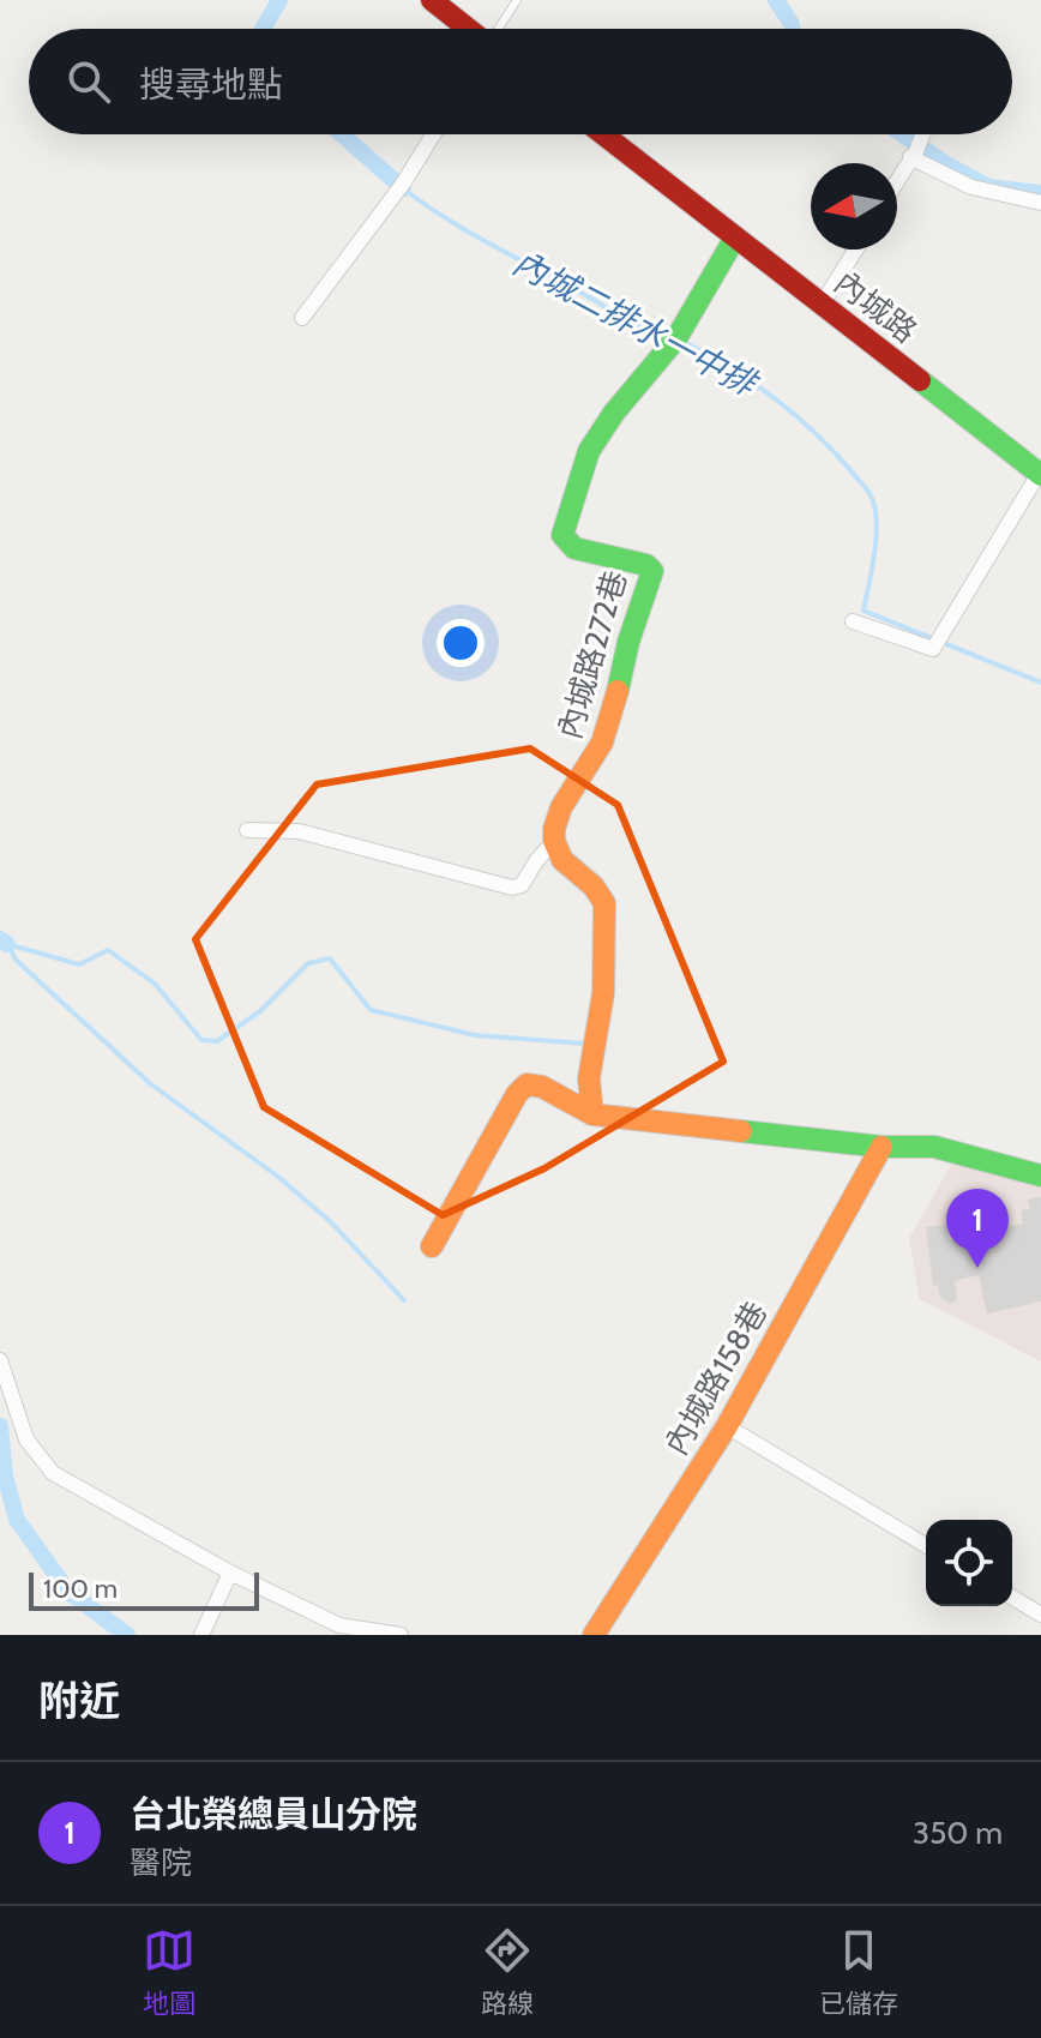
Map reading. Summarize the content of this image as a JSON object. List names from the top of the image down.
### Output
{
  "streets": {
    "street": ["內城路", "內城路272巷", "內城路158巷"]
  },
  "crossings": [
    ["內城路", "內城路272巷"]
  ],
  "water": ["內城二排水一中排"],
  "scale_bar": "100 m",
  "north": "left",
  "page": {
    "search": "搜尋地點",
    "pins": "1",
    "scale": "100 m",
    "heading": "附近",
    "list": [
      {
        "mark": "1",
        "name": "台北榮總員山分院",
        "note": "醫院",
        "value": "350 m"
      }
    ],
    "nav": ["地圖", "路線", "已儲存"]
  }
}
